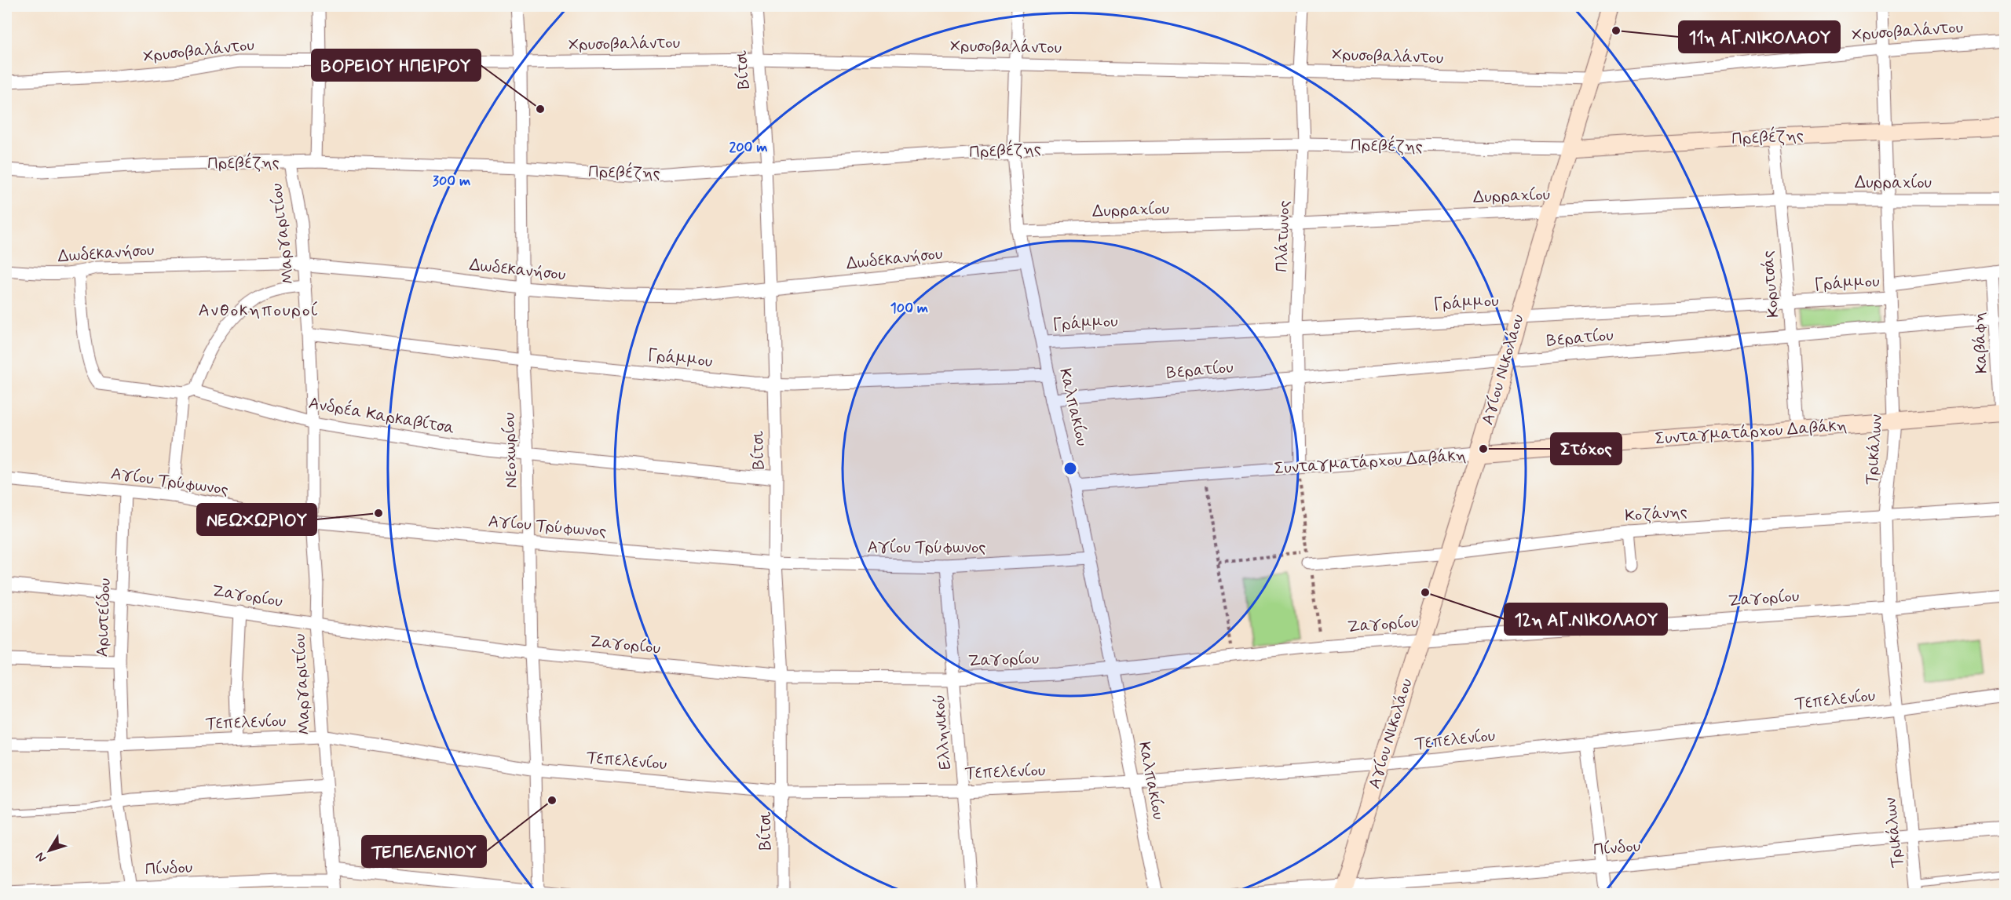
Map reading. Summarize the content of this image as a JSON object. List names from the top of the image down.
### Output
{
  "streets": {
    "street": [
      "Χρυσοβαλάντου",
      "Βίτσι",
      "Πρεβέζης",
      "Δυρραχίου",
      "Μαργαριτίου",
      "Πλάτωνος",
      "Δωδεκανήσου",
      "Γράμμου",
      "Κορυτσάς",
      "Βερατίου",
      "Καβάφη",
      "Αγίου Νικολάου",
      "Καλπακίου",
      "Ανδρέα Καρκαβίτσα",
      "Συνταγματάρχου Δαβάκη",
      "Τρικάλων",
      "Νεοχωρίου",
      "Αγίου Τρύφωνος",
      "Κοζάνης",
      "Ζαγορίου",
      "Αριστείδου",
      "Τεπελενίου",
      "Ελληνικού",
      "Πίνδου"
    ]
  },
  "crossings": [
    ["Χρυσοβαλάντου", "Βίτσι"],
    ["Χρυσοβαλάντου", "Πλάτωνος"],
    ["Χρυσοβαλάντου", "Αγίου Νικολάου"],
    ["Χρυσοβαλάντου", "Καλπακίου"],
    ["Χρυσοβαλάντου", "Τρικάλων"],
    ["Χρυσοβαλάντου", "Νεοχωρίου"],
    ["Βίτσι", "Πρεβέζης"],
    ["Βίτσι", "Δωδεκανήσου"],
    ["Βίτσι", "Γράμμου"],
    ["Βίτσι", "Ανδρέα Καρκαβίτσα"],
    ["Βίτσι", "Αγίου Τρύφωνος"],
    ["Βίτσι", "Ζαγορίου"],
    ["Βίτσι", "Τεπελενίου"],
    ["Πρεβέζης", "Μαργαριτίου"],
    ["Πρεβέζης", "Πλάτωνος"],
    ["Πρεβέζης", "Κορυτσάς"],
    ["Πρεβέζης", "Αγίου Νικολάου"],
    ["Πρεβέζης", "Καλπακίου"],
    ["Πρεβέζης", "Τρικάλων"],
    ["Πρεβέζης", "Νεοχωρίου"],
    ["Δυρραχίου", "Πλάτωνος"],
    ["Δυρραχίου", "Κορυτσάς"],
    ["Δυρραχίου", "Αγίου Νικολάου"],
    ["Δυρραχίου", "Καλπακίου"],
    ["Δυρραχίου", "Τρικάλων"],
    ["Μαργαριτίου", "Δωδεκανήσου"],
    ["Μαργαριτίου", "Γράμμου"],
    ["Μαργαριτίου", "Ανδρέα Καρκαβίτσα"],
    ["Μαργαριτίου", "Αγίου Τρύφωνος"],
    ["Μαργαριτίου", "Ζαγορίου"],
    ["Μαργαριτίου", "Τεπελενίου"],
    ["Μαργαριτίου", "Πίνδου"],
    ["Πλάτωνος", "Γράμμου"],
    ["Πλάτωνος", "Βερατίου"],
    ["Πλάτωνος", "Συνταγματάρχου Δαβάκη"],
    ["Δωδεκανήσου", "Καλπακίου"],
    ["Δωδεκανήσου", "Ανδρέα Καρκαβίτσα"],
    ["Δωδεκανήσου", "Νεοχωρίου"],
    ["Γράμμου", "Κορυτσάς"],
    ["Γράμμου", "Καβάφη"],
    ["Γράμμου", "Αγίου Νικολάου"],
    ["Γράμμου", "Καλπακίου"],
    ["Γράμμου", "Τρικάλων"],
    ["Γράμμου", "Νεοχωρίου"],
    ["Κορυτσάς", "Βερατίου"],
    ["Κορυτσάς", "Συνταγματάρχου Δαβάκη"],
    ["Βερατίου", "Καβάφη"],
    ["Βερατίου", "Αγίου Νικολάου"],
    ["Βερατίου", "Καλπακίου"],
    ["Βερατίου", "Τρικάλων"],
    ["Καβάφη", "Συνταγματάρχου Δαβάκη"],
    ["Αγίου Νικολάου", "Συνταγματάρχου Δαβάκη"],
    ["Αγίου Νικολάου", "Κοζάνης"],
    ["Αγίου Νικολάου", "Ζαγορίου"],
    ["Αγίου Νικολάου", "Τεπελενίου"],
    ["Αγίου Νικολάου", "Πίνδου"],
    ["Καλπακίου", "Συνταγματάρχου Δαβάκη"],
    ["Καλπακίου", "Αγίου Τρύφωνος"],
    ["Καλπακίου", "Ζαγορίου"],
    ["Καλπακίου", "Τεπελενίου"],
    ["Ανδρέα Καρκαβίτσα", "Νεοχωρίου"],
    ["Συνταγματάρχου Δαβάκη", "Τρικάλων"],
    ["Τρικάλων", "Κοζάνης"],
    ["Τρικάλων", "Ζαγορίου"],
    ["Τρικάλων", "Τεπελενίου"],
    ["Τρικάλων", "Πίνδου"],
    ["Νεοχωρίου", "Αγίου Τρύφωνος"],
    ["Νεοχωρίου", "Ζαγορίου"],
    ["Νεοχωρίου", "Τεπελενίου"],
    ["Νεοχωρίου", "Πίνδου"],
    ["Αγίου Τρύφωνος", "Αριστείδου"],
    ["Αγίου Τρύφωνος", "Ελληνικού"],
    ["Ζαγορίου", "Αριστείδου"],
    ["Ζαγορίου", "Ελληνικού"],
    ["Αριστείδου", "Τεπελενίου"],
    ["Αριστείδου", "Πίνδου"],
    ["Τεπελενίου", "Ελληνικού"]
  ],
  "districts": ["Ανθοκηπουροί"],
  "places": [
    "11η ΑΓ.ΝΙΚΟΛΑΟΥ",
    "ΒΟΡΕΙΟΥ ΗΠΕΙΡΟΥ",
    "Στόχος",
    "ΝΕΩΧΩΡΙΟΥ",
    "12η ΑΓ.ΝΙΚΟΛΑΟΥ",
    "ΤΕΠΕΛΕΝΙΟΥ"
  ],
  "north": "bottom left",
  "rings": ["200 m", "300 m", "100 m"]
}
